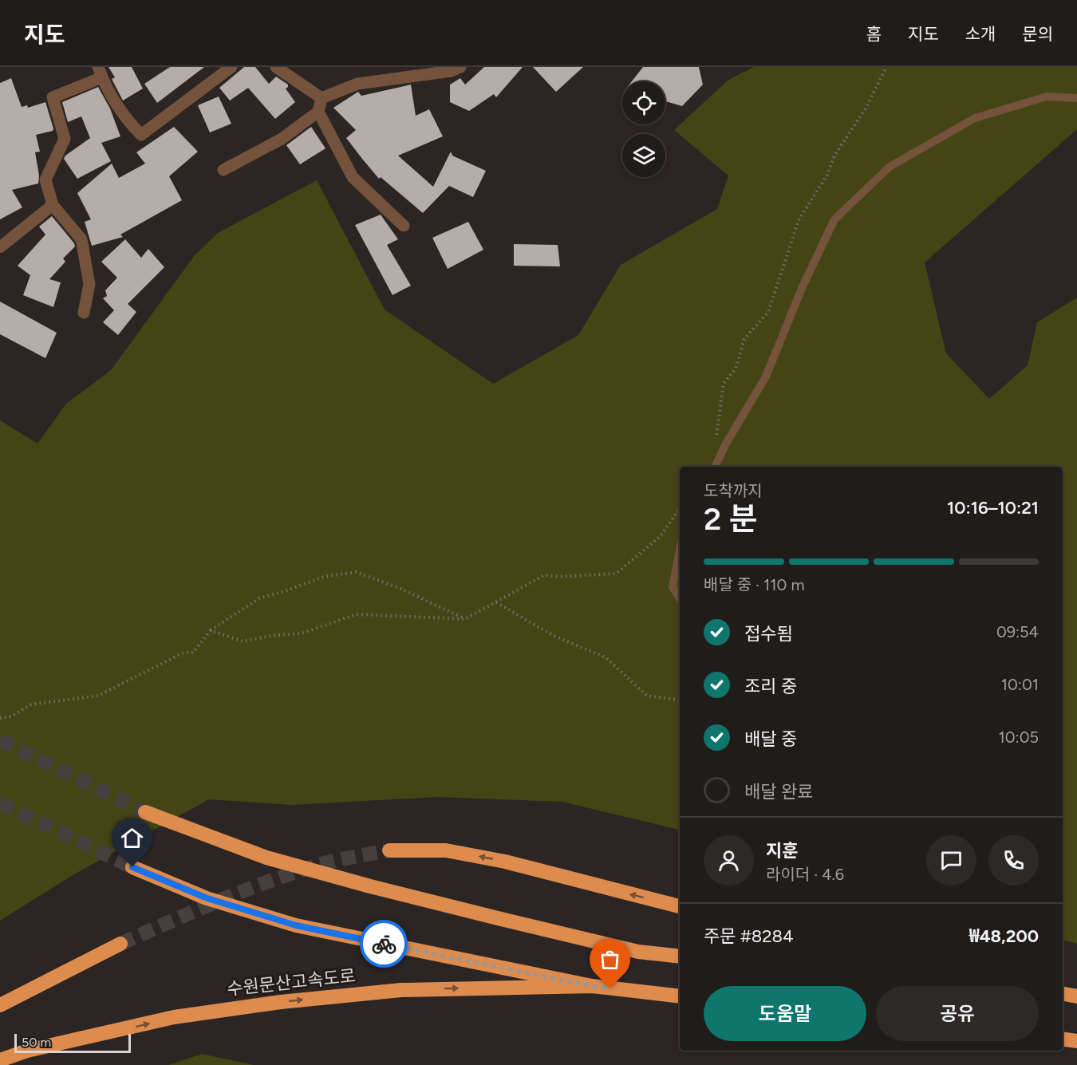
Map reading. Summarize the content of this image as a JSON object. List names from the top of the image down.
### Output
{
  "streets": {
    "highway": ["수원문산고속도로"]
  },
  "scale_bar": "50 m",
  "page": {
    "header": "지도",
    "nav": [
      "홈",
      "지도",
      "소개",
      "문의"
    ],
    "heading": ["2 분", "도착까지", "10:16–10:21"],
    "panel": [
      "지훈",
      "라이더 · 4.6",
      "주문 #8284",
      "₩48,200"
    ],
    "bar": "배달 중 · 110 m",
    "list": [
      ["접수됨", "09:54"],
      ["조리 중", "10:01"],
      ["배달 중", "10:05"],
      "배달 완료"
    ],
    "buttons": ["도움말", "공유"],
    "scale": "50 m"
  }
}
